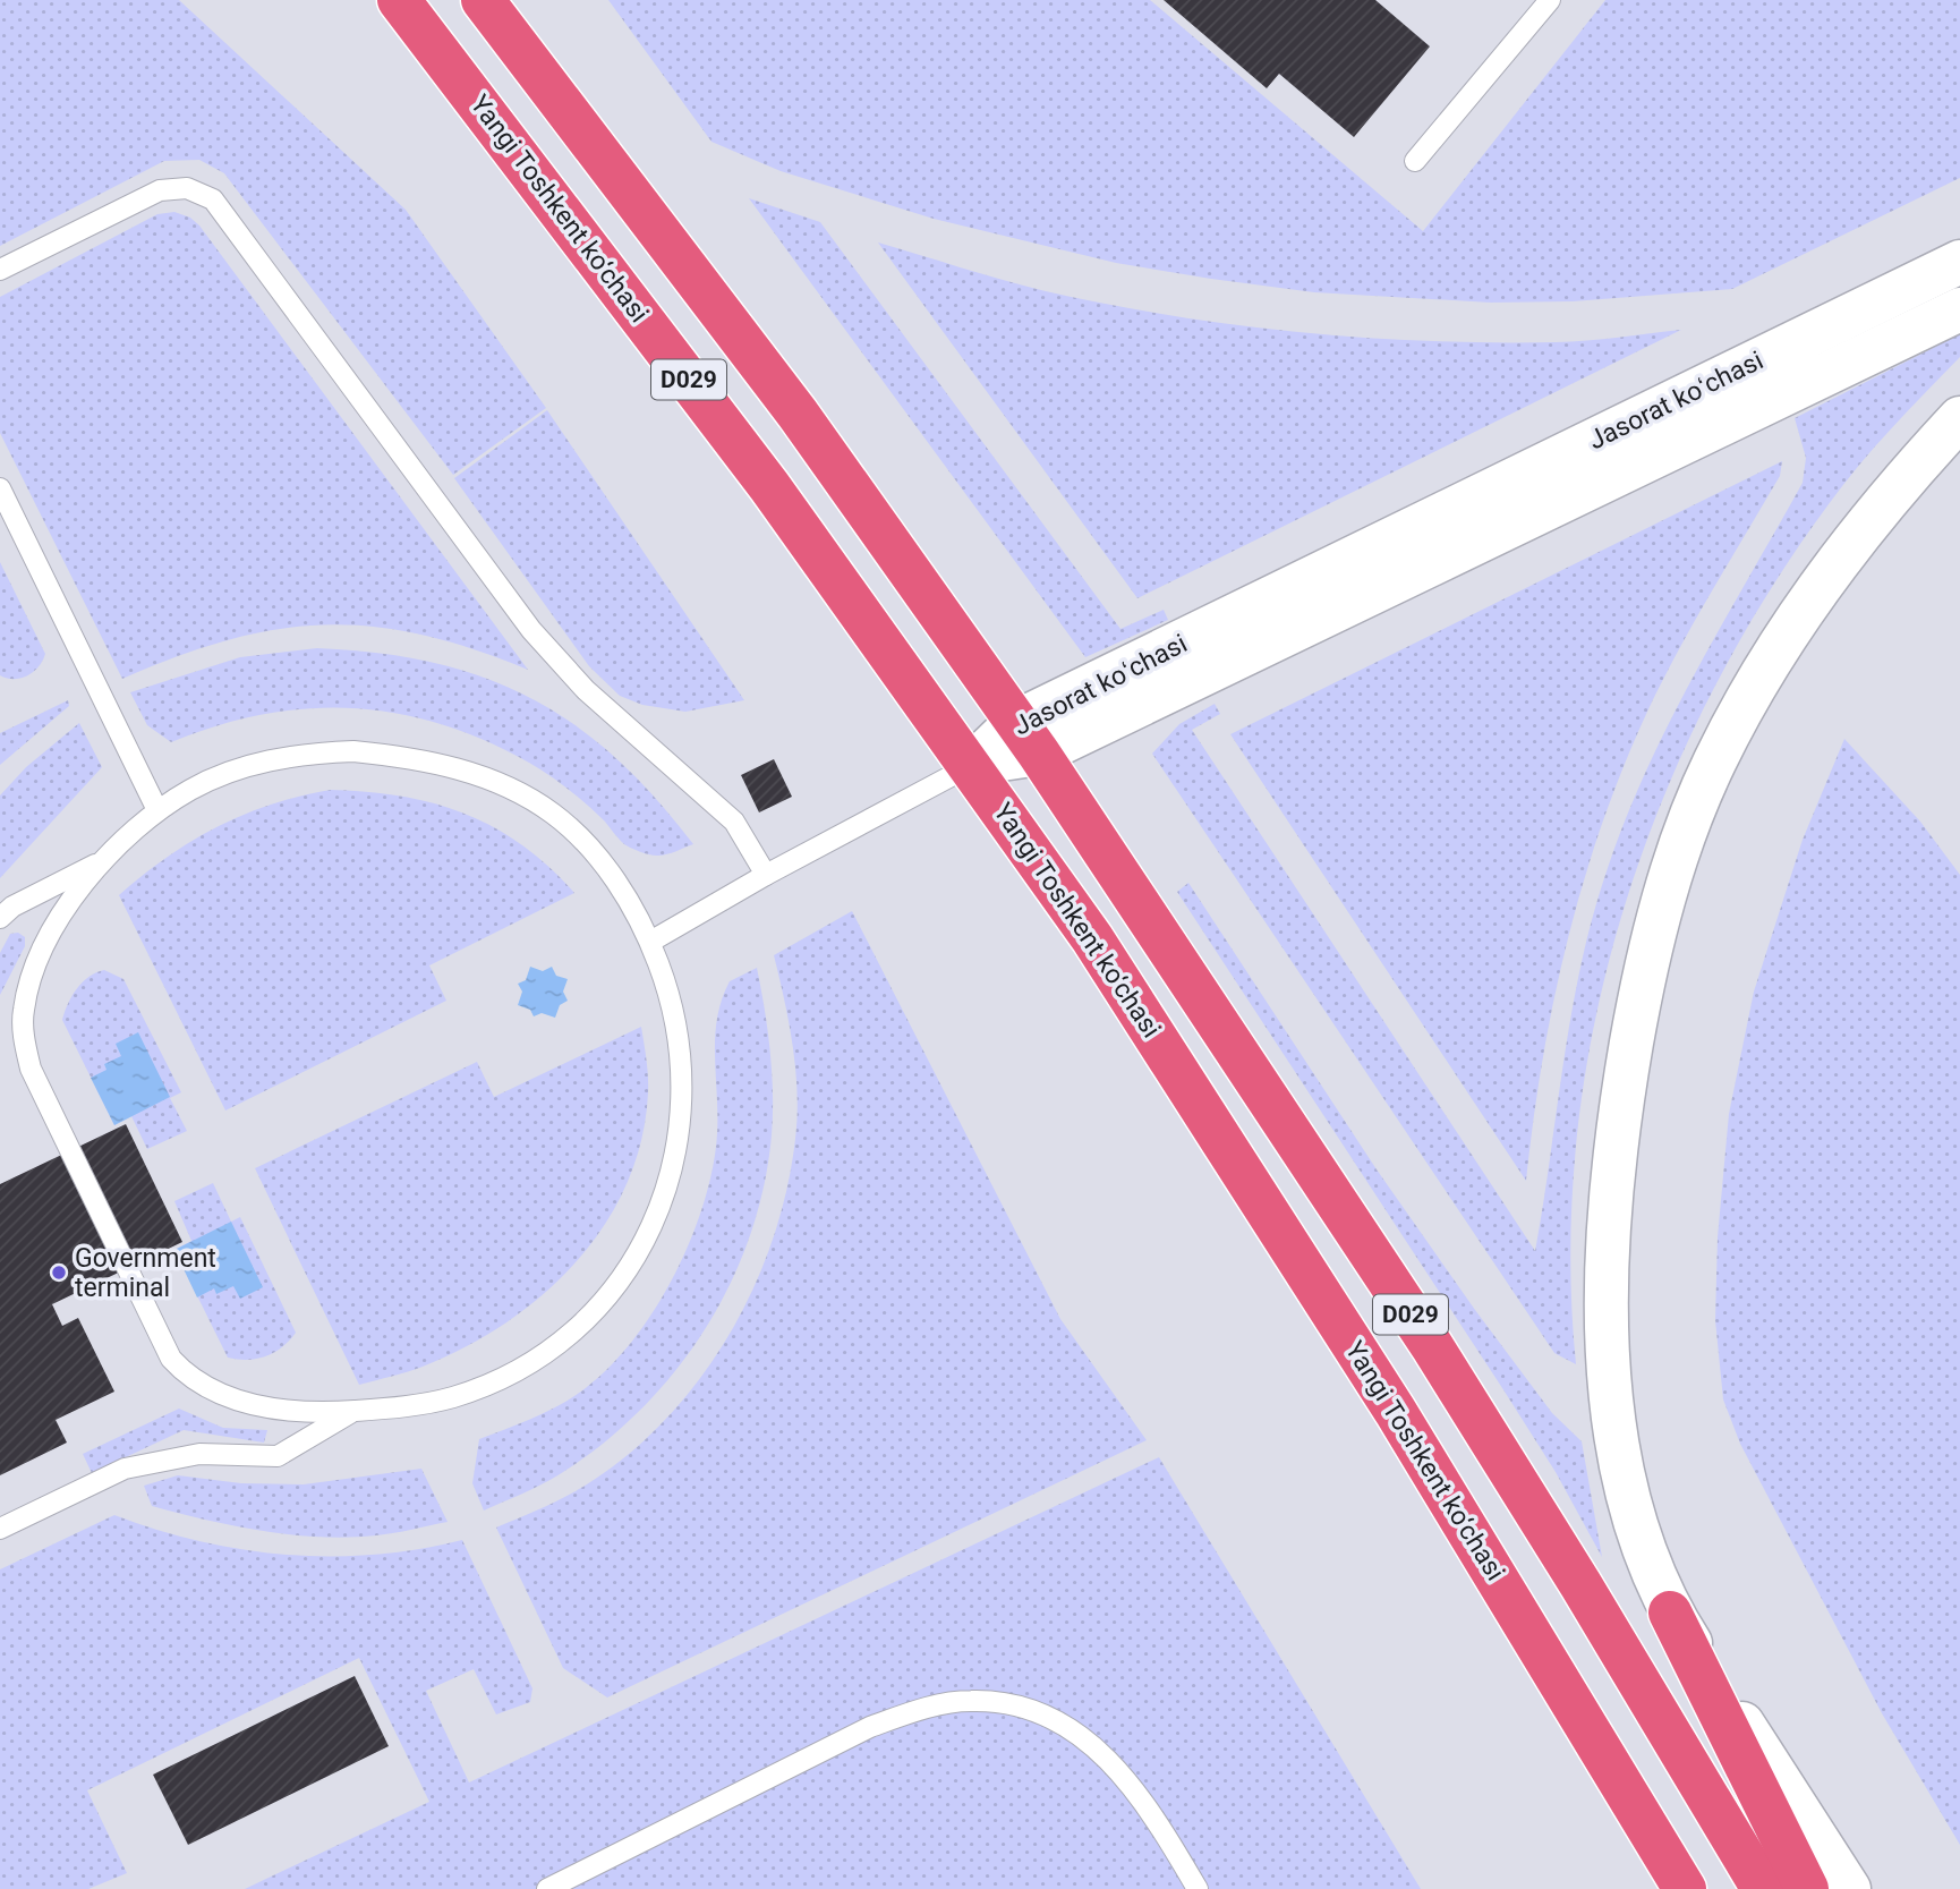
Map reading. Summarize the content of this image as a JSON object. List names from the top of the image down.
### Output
{
  "streets": {
    "highway": ["Yangi Toshkent ko‘chasi", "D029"],
    "main road": ["Jasorat koʻchasi"]
  },
  "crossings": [
    ["Yangi Toshkent ko‘chasi", "Jasorat koʻchasi"],
    ["D029", "Jasorat koʻchasi"]
  ],
  "places": ["Government terminal"]
}
